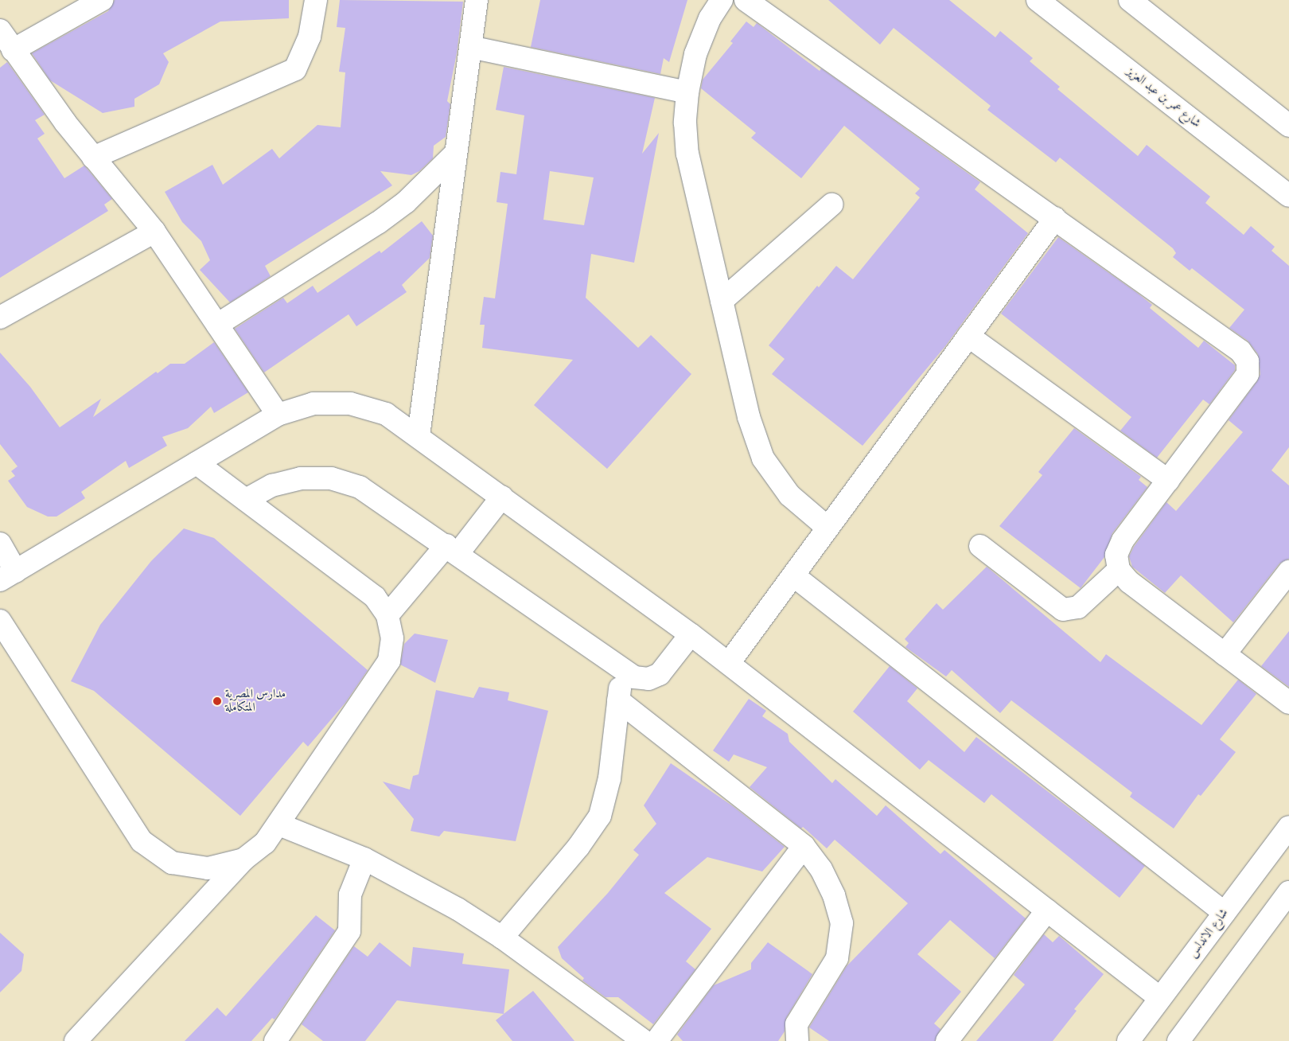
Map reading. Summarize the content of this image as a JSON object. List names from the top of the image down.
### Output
{
  "streets": {
    "street": ["شارع عمر بن عبد العزيز", "شارع الاندلس"]
  },
  "places": ["مدارس المصرية المتكاملة"]
}
